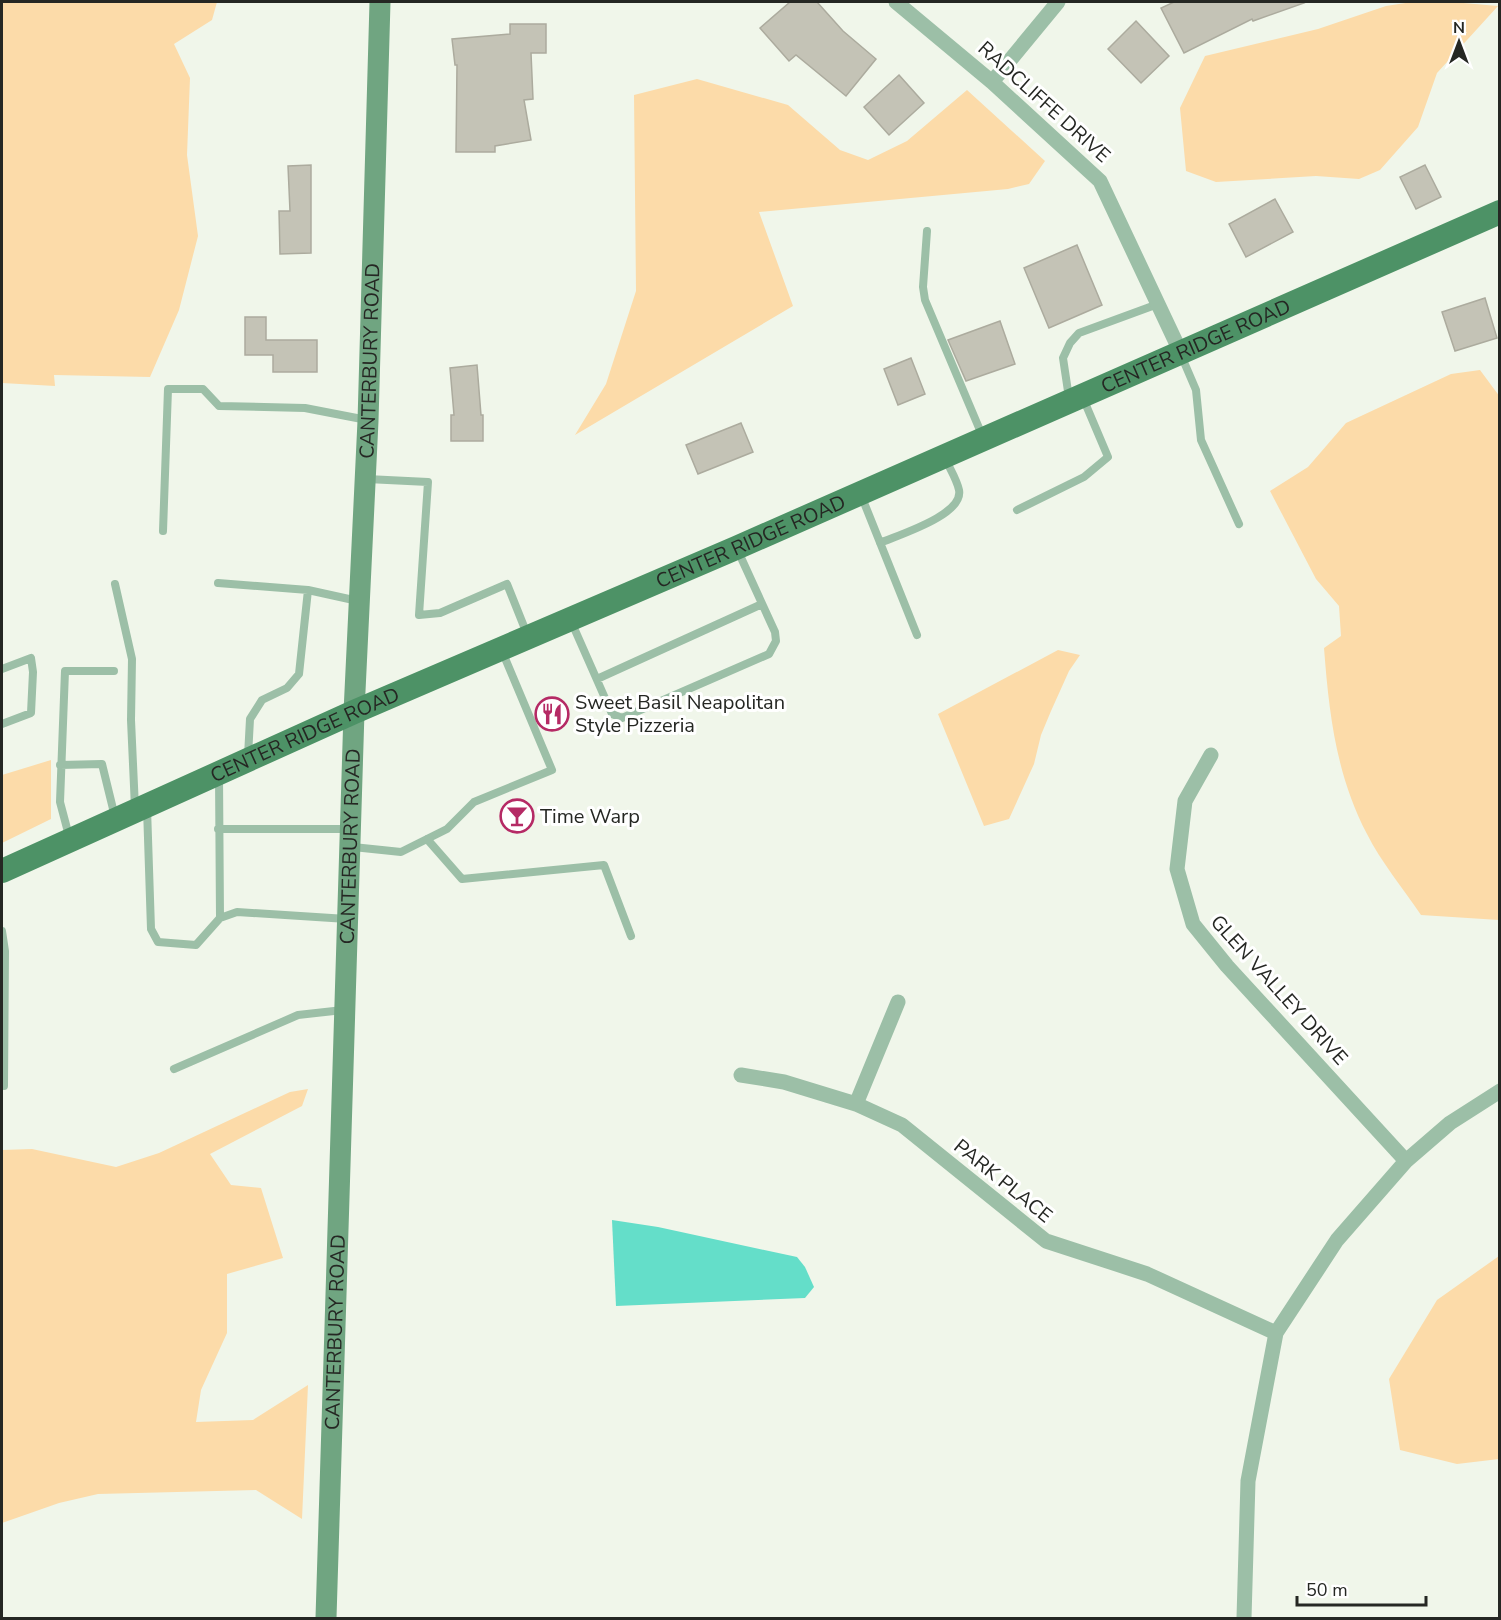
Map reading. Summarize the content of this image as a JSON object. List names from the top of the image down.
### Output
{
  "streets": {
    "main road": ["CENTER RIDGE ROAD"],
    "street": [
      "RADCLIFFE DRIVE",
      "CANTERBURY ROAD",
      "GLEN VALLEY DRIVE",
      "PARK PLACE"
    ]
  },
  "crossings": [
    ["RADCLIFFE DRIVE", "CENTER RIDGE ROAD"],
    ["CENTER RIDGE ROAD", "CANTERBURY ROAD"]
  ],
  "places": {
    "restaurant": ["Sweet Basil Neapolitan Style Pizzeria"],
    "bar": ["Time Warp"]
  },
  "scale_bar": "50 m",
  "north": "top"
}
